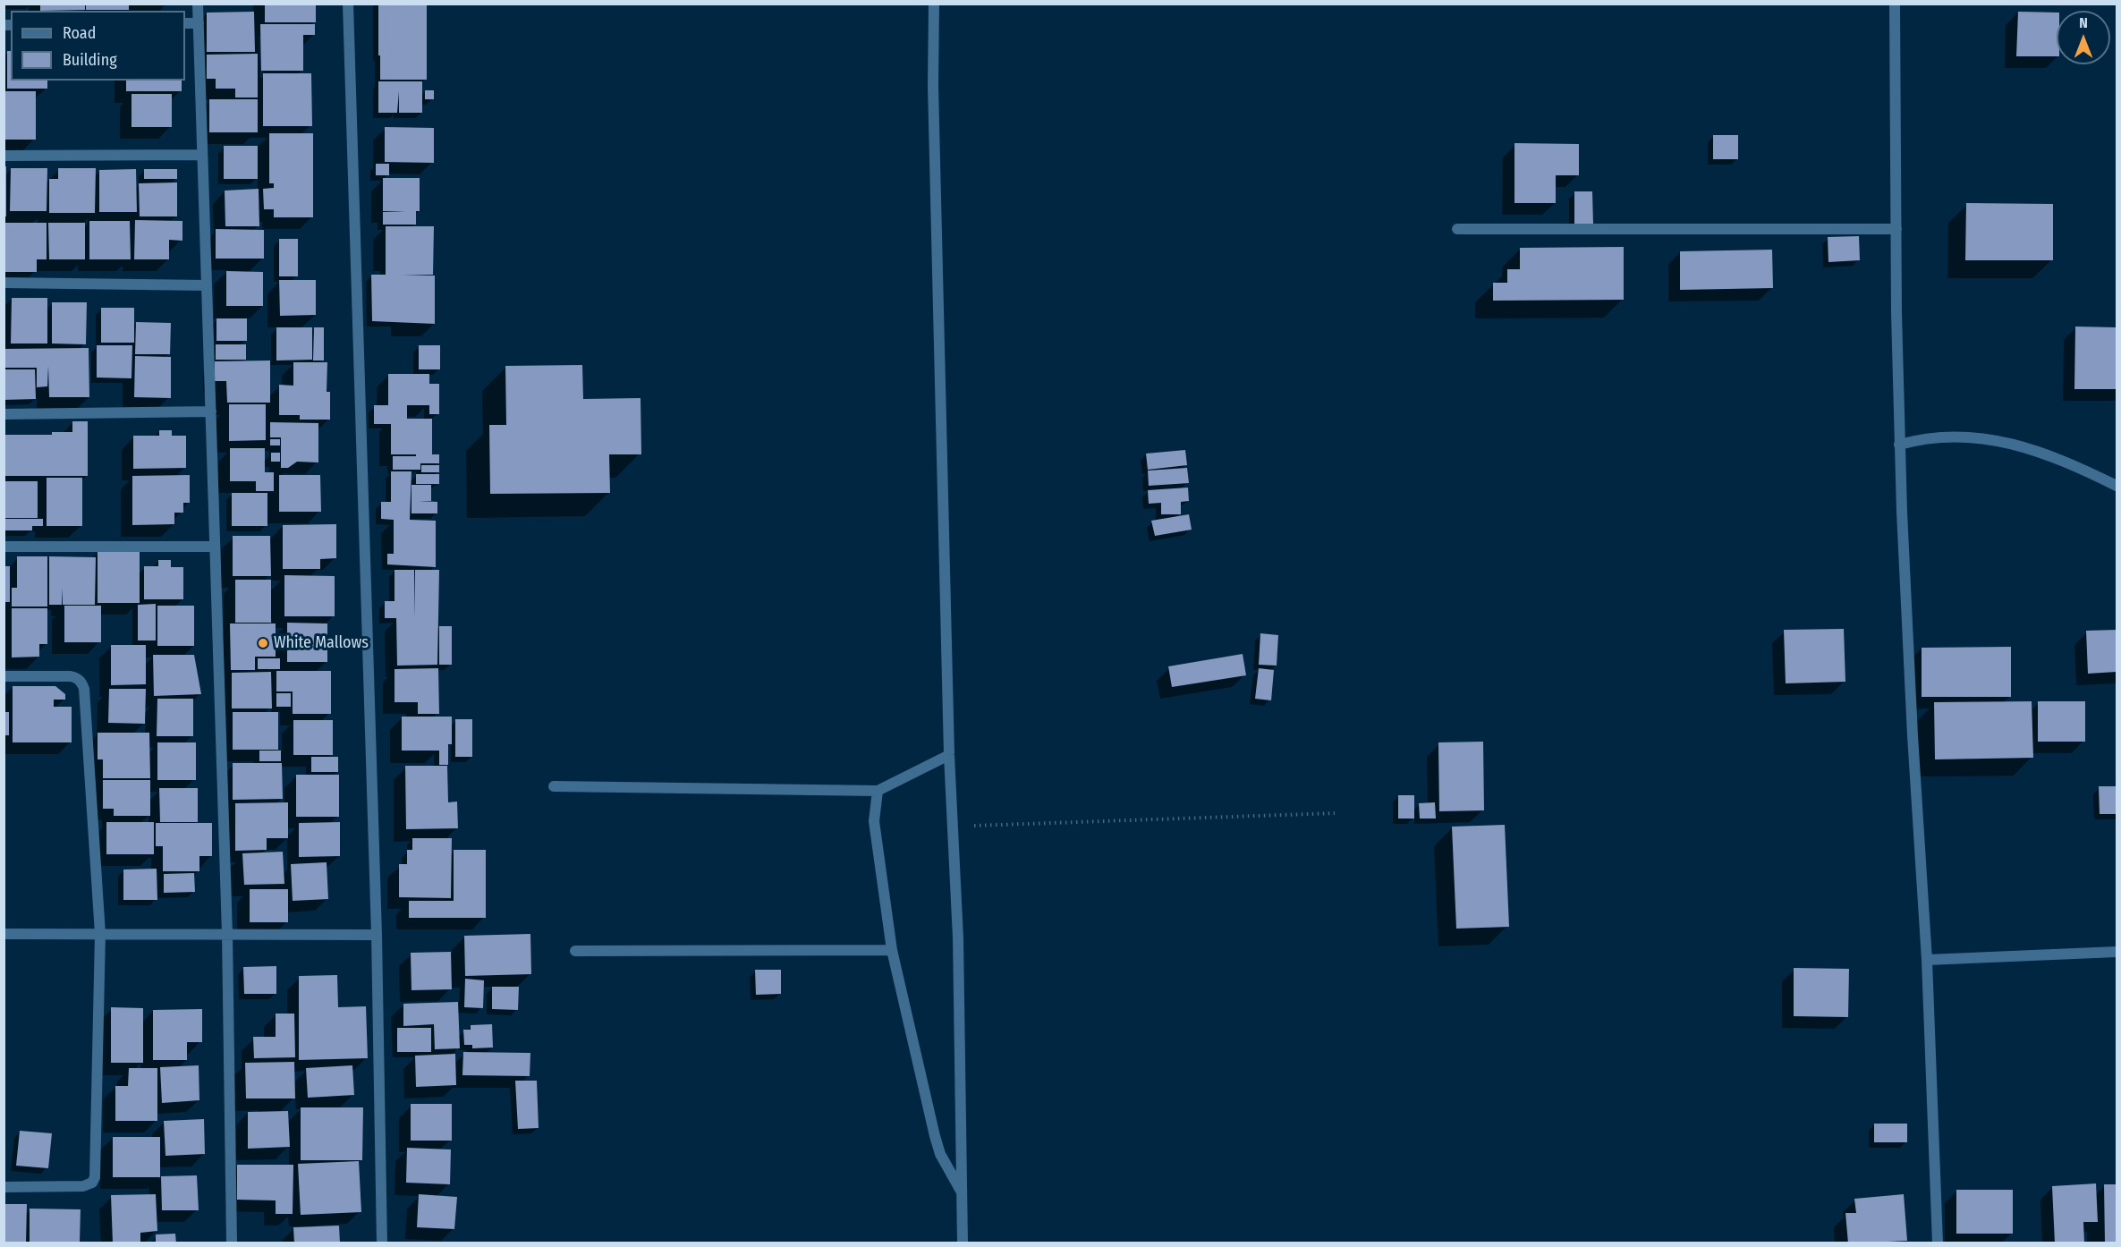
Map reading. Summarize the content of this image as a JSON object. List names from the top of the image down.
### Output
{
  "places": ["White Mallows"],
  "legend": ["Road", "Building"],
  "north": "top"
}
